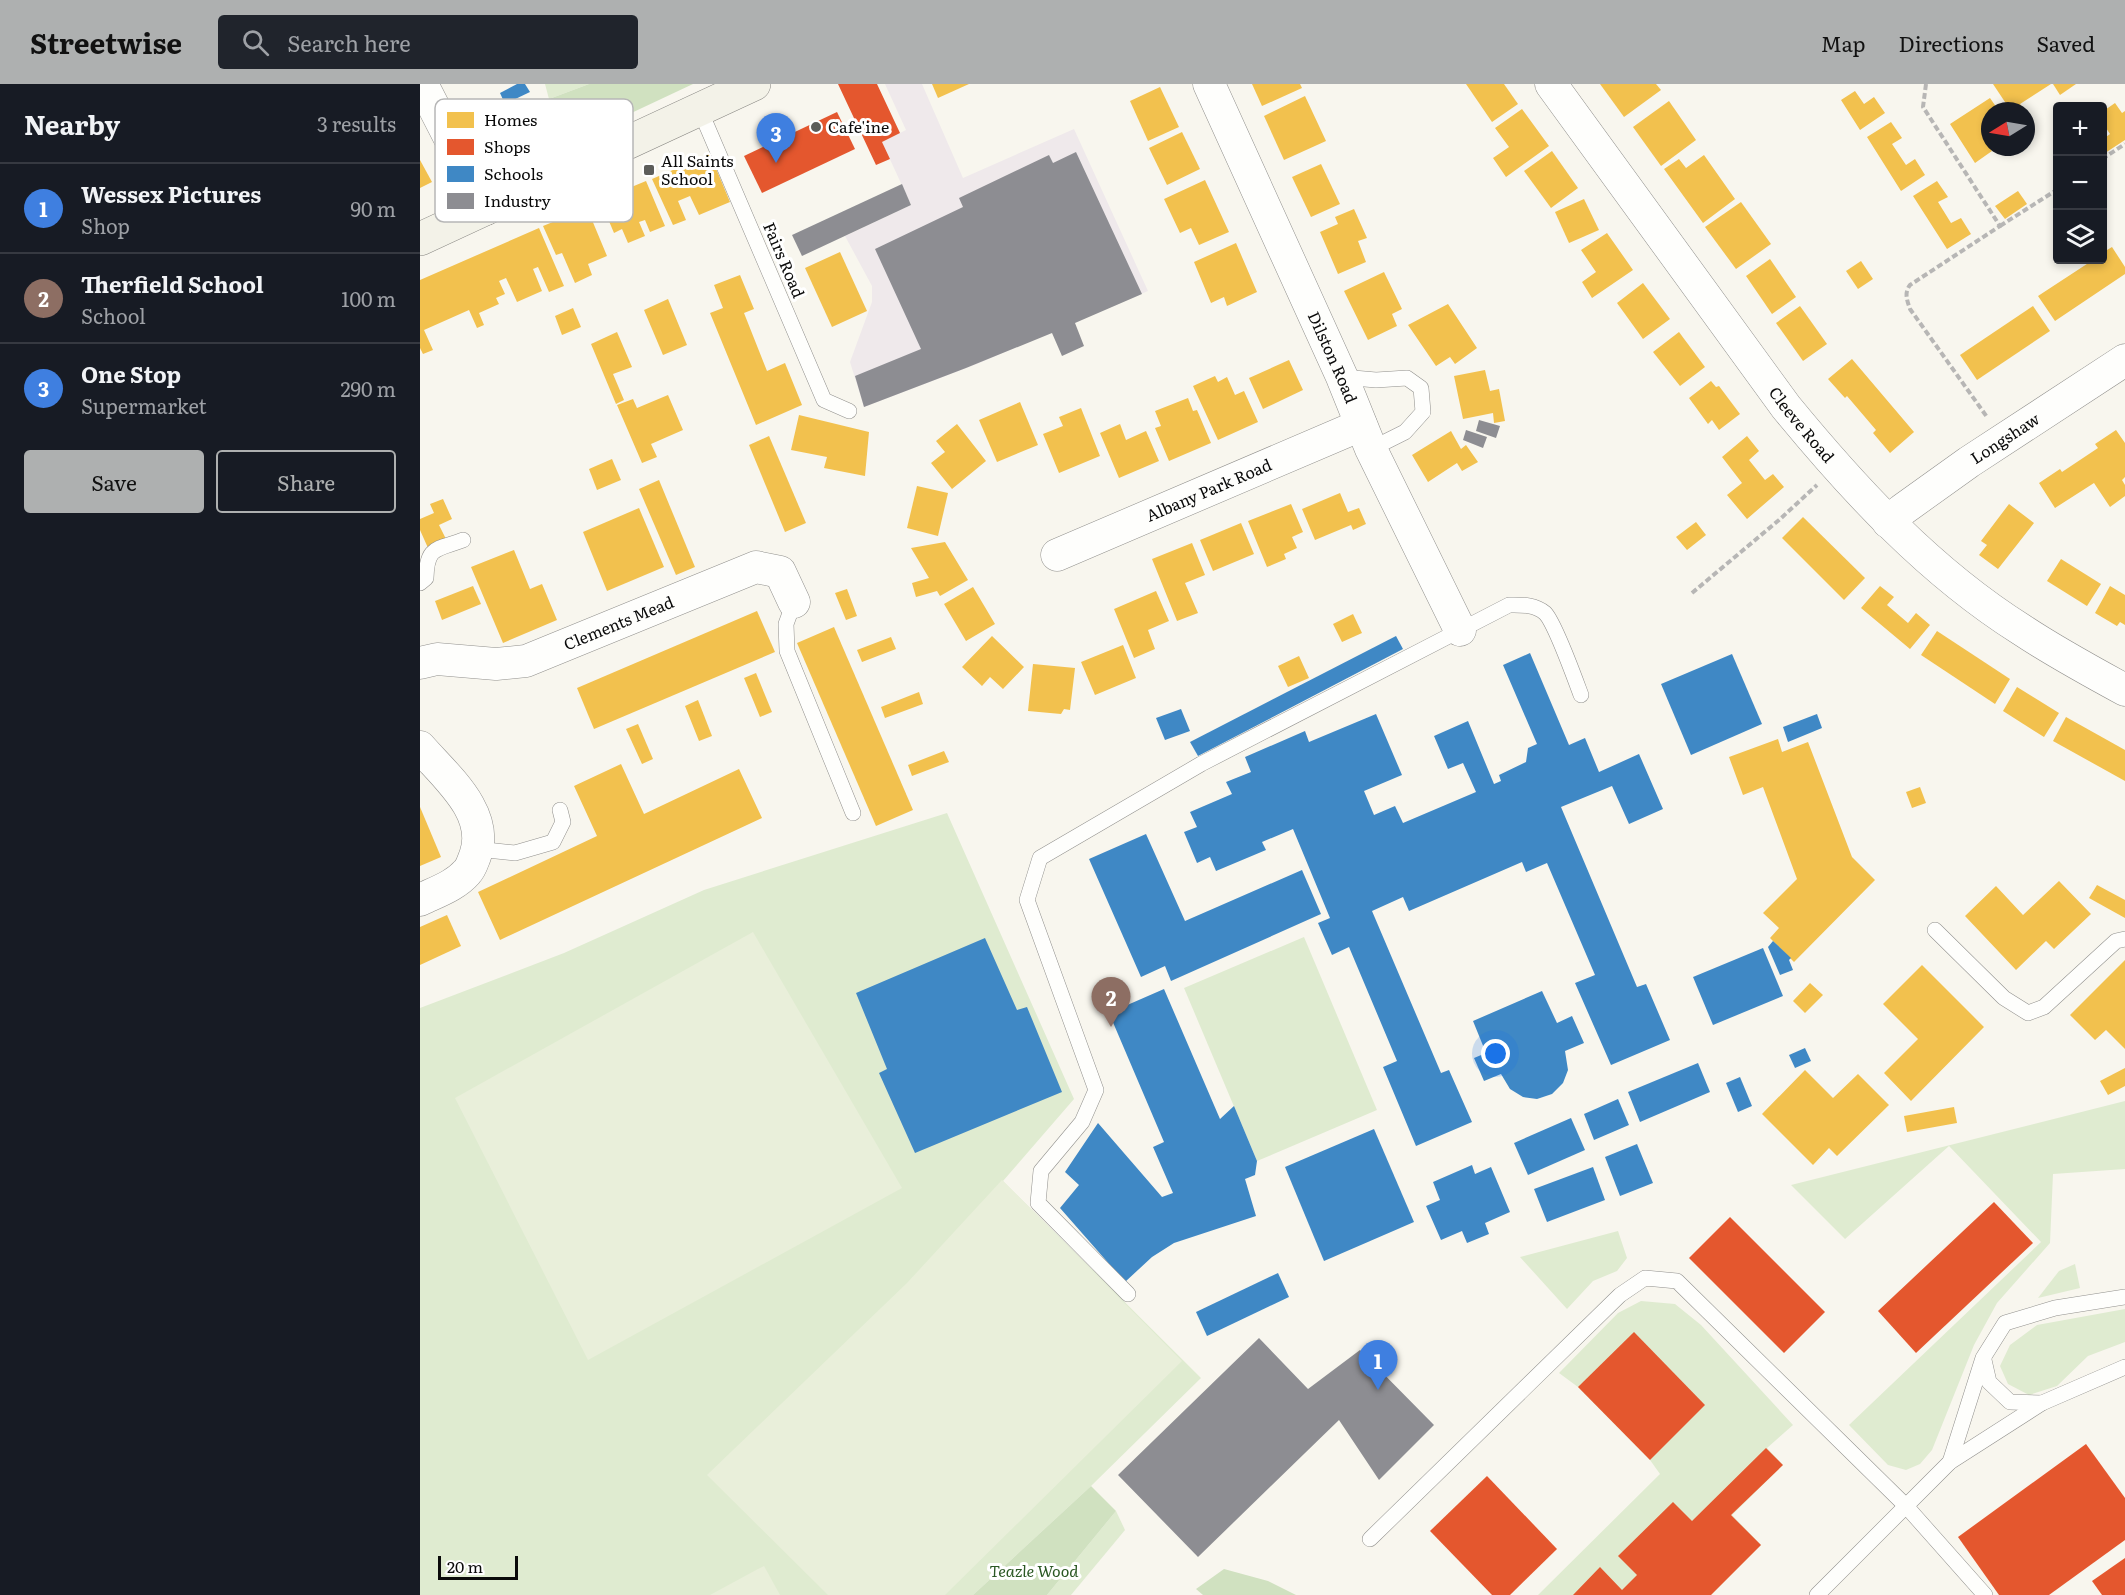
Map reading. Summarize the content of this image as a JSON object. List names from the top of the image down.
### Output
{
  "streets": {
    "street": [
      "Dilston Road",
      "Cleeve Road",
      "Longshaw",
      "Albany Park Road",
      "Clements Mead"
    ],
    "lane": ["Fairs Road"]
  },
  "crossings": [
    ["Dilston Road", "Albany Park Road"],
    ["Cleeve Road", "Longshaw"]
  ],
  "parks": ["Teazle Wood"],
  "places": {
    "other": ["Cafe'ine"],
    "transit": ["All Saints School"]
  },
  "legend": [
    "Homes",
    "Shops",
    "Schools",
    "Industry"
  ],
  "scale_bar": "20 m",
  "north": "left",
  "page": {
    "header": "Streetwise",
    "search": "Search here",
    "nav": ["Map", "Directions", "Saved"],
    "heading": ["Nearby", "3 results"],
    "map_buttons": ["+", "−"],
    "pins": ["3", "2", "1"],
    "list": [
      {
        "mark": "1",
        "name": "Wessex Pictures",
        "note": "Shop",
        "value": "90 m"
      },
      {
        "mark": "2",
        "name": "Therfield School",
        "note": "School",
        "value": "100 m"
      },
      {
        "mark": "3",
        "name": "One Stop",
        "note": "Supermarket",
        "value": "290 m"
      }
    ],
    "buttons": ["Save", "Share"],
    "scale": "20 m"
  }
}
